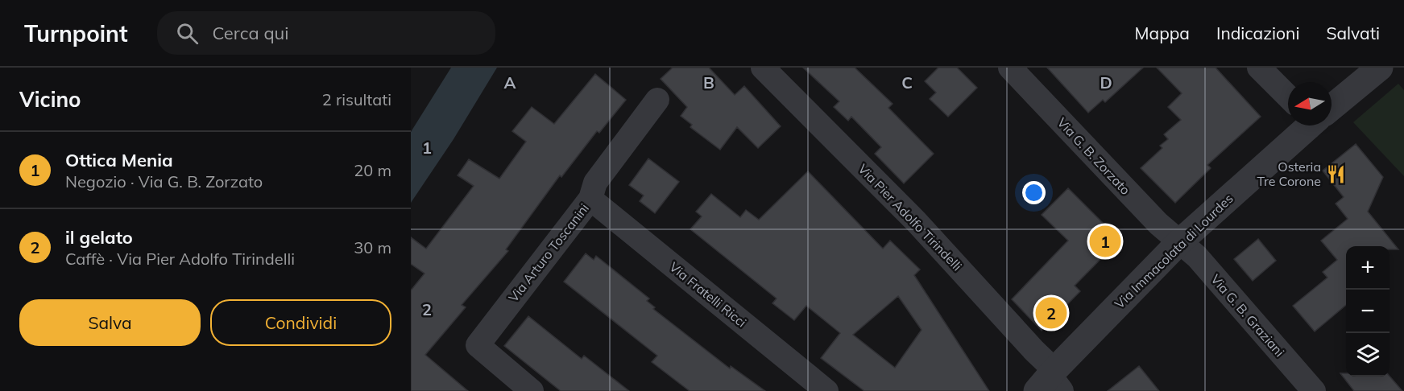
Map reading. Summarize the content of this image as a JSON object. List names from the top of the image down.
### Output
{
  "streets": {
    "street": [
      "Via G. B. Zorzato",
      "Via Pier Adolfo Tirindelli",
      "Via Immacolata di Lourdes",
      "Via Arturo Toscanini",
      "Via Fratelli Ricci",
      "Via G. B. Graziani"
    ]
  },
  "crossings": [
    ["Via G. B. Zorzato", "Via Immacolata di Lourdes"],
    ["Via G. B. Zorzato", "Via G. B. Graziani"],
    ["Via Pier Adolfo Tirindelli", "Via Immacolata di Lourdes"],
    ["Via Immacolata di Lourdes", "Via G. B. Graziani"],
    ["Via Arturo Toscanini", "Via Fratelli Ricci"]
  ],
  "places": {
    "restaurant": ["Osteria Tre Corone"]
  },
  "north": "left",
  "page": {
    "header": "Turnpoint",
    "search": "Cerca qui",
    "nav": ["Mappa", "Indicazioni", "Salvati"],
    "heading": ["Vicino", "2 risultati"],
    "list": [
      {
        "mark": "1",
        "name": "Ottica Menia",
        "note": "Negozio · Via G. B. Zorzato",
        "value": "20 m"
      },
      {
        "mark": "2",
        "name": "il gelato",
        "note": "Caffè · Via Pier Adolfo Tirindelli",
        "value": "30 m"
      }
    ],
    "pins": ["1", "2"],
    "map_buttons": ["+", "−"],
    "buttons": ["Salva", "Condividi"]
  },
  "grid": {
    "columns": [
      "A",
      "B",
      "C",
      "D"
    ],
    "rows": ["1", "2"]
  }
}
